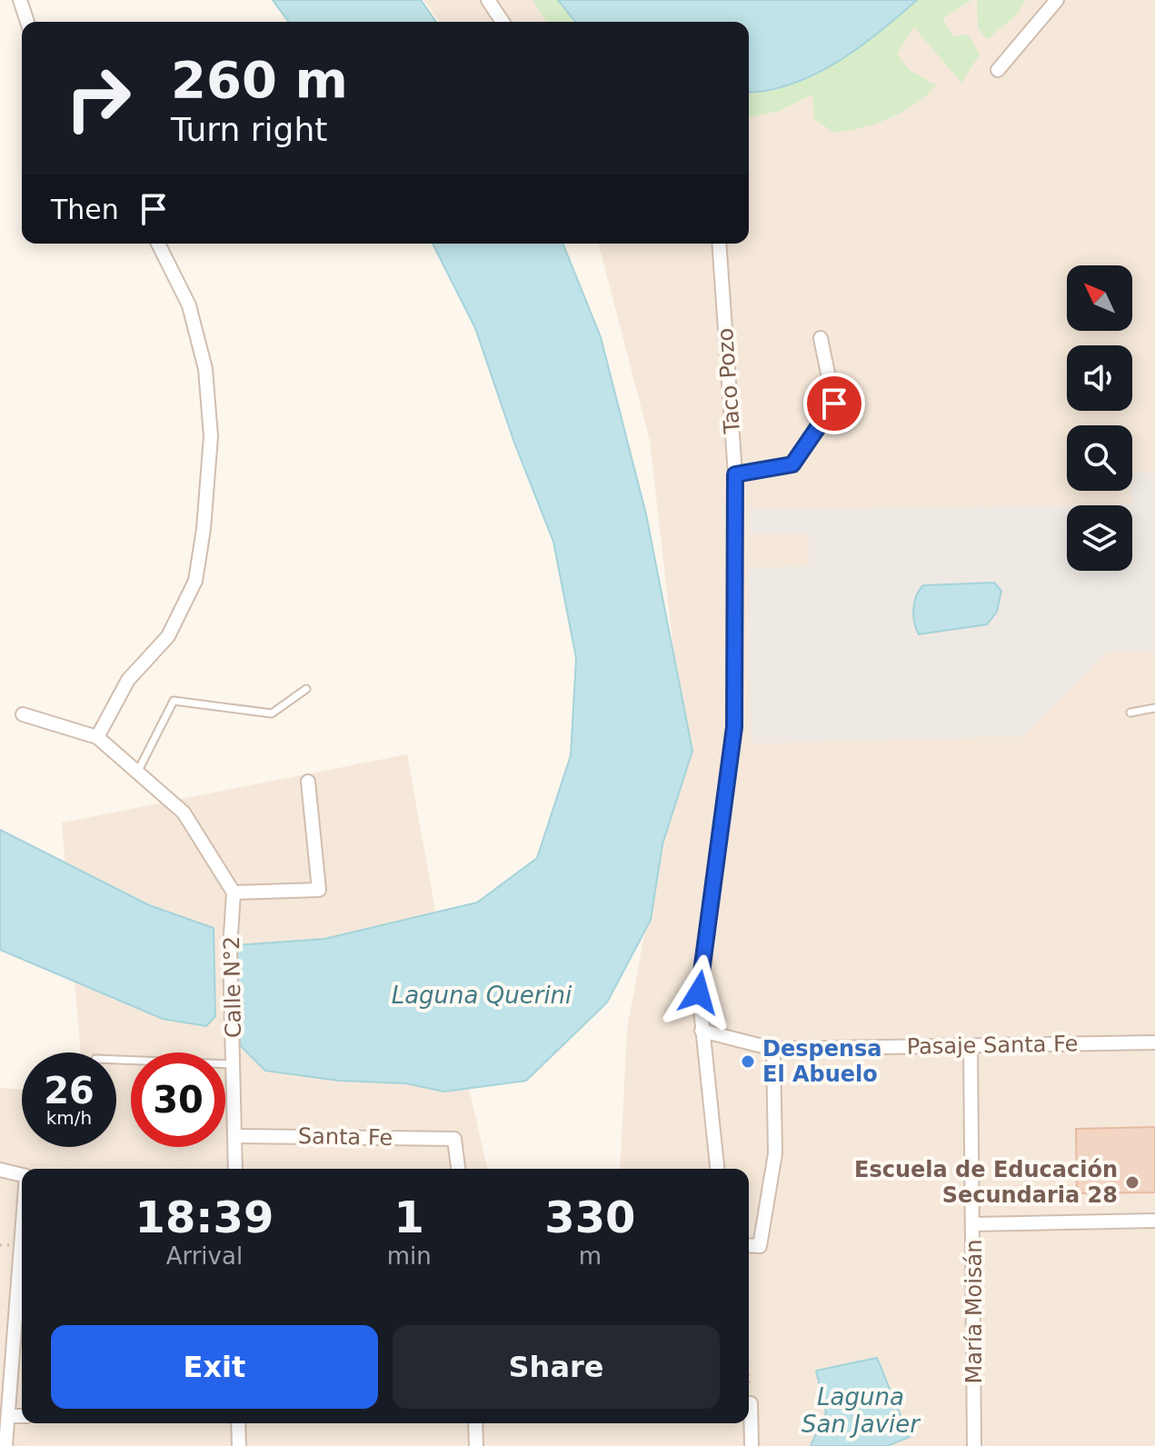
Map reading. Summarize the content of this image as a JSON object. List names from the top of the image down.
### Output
{
  "streets": {
    "street": [
      "Taco Pozo",
      "Calle N°2",
      "Pasaje Santa Fe",
      "Santa Fe",
      "María Moisán"
    ]
  },
  "crossings": [
    ["Taco Pozo", "Pasaje Santa Fe"],
    ["Calle N°2", "Santa Fe"],
    ["Pasaje Santa Fe", "María Moisán"]
  ],
  "water": ["Laguna Querini", "Laguna San Javier"],
  "places": ["Despensa El Abuelo", "Escuela de Educación Secundaria 28"],
  "north": "top left",
  "page": {
    "turn": ["260 m", "Turn right"],
    "then": "Then",
    "speed": "26 km/h",
    "limit": "30",
    "eta": [
      "18:39",
      "Arrival",
      "1",
      "min",
      "330",
      "m"
    ],
    "buttons": ["Exit", "Share"]
  }
}
